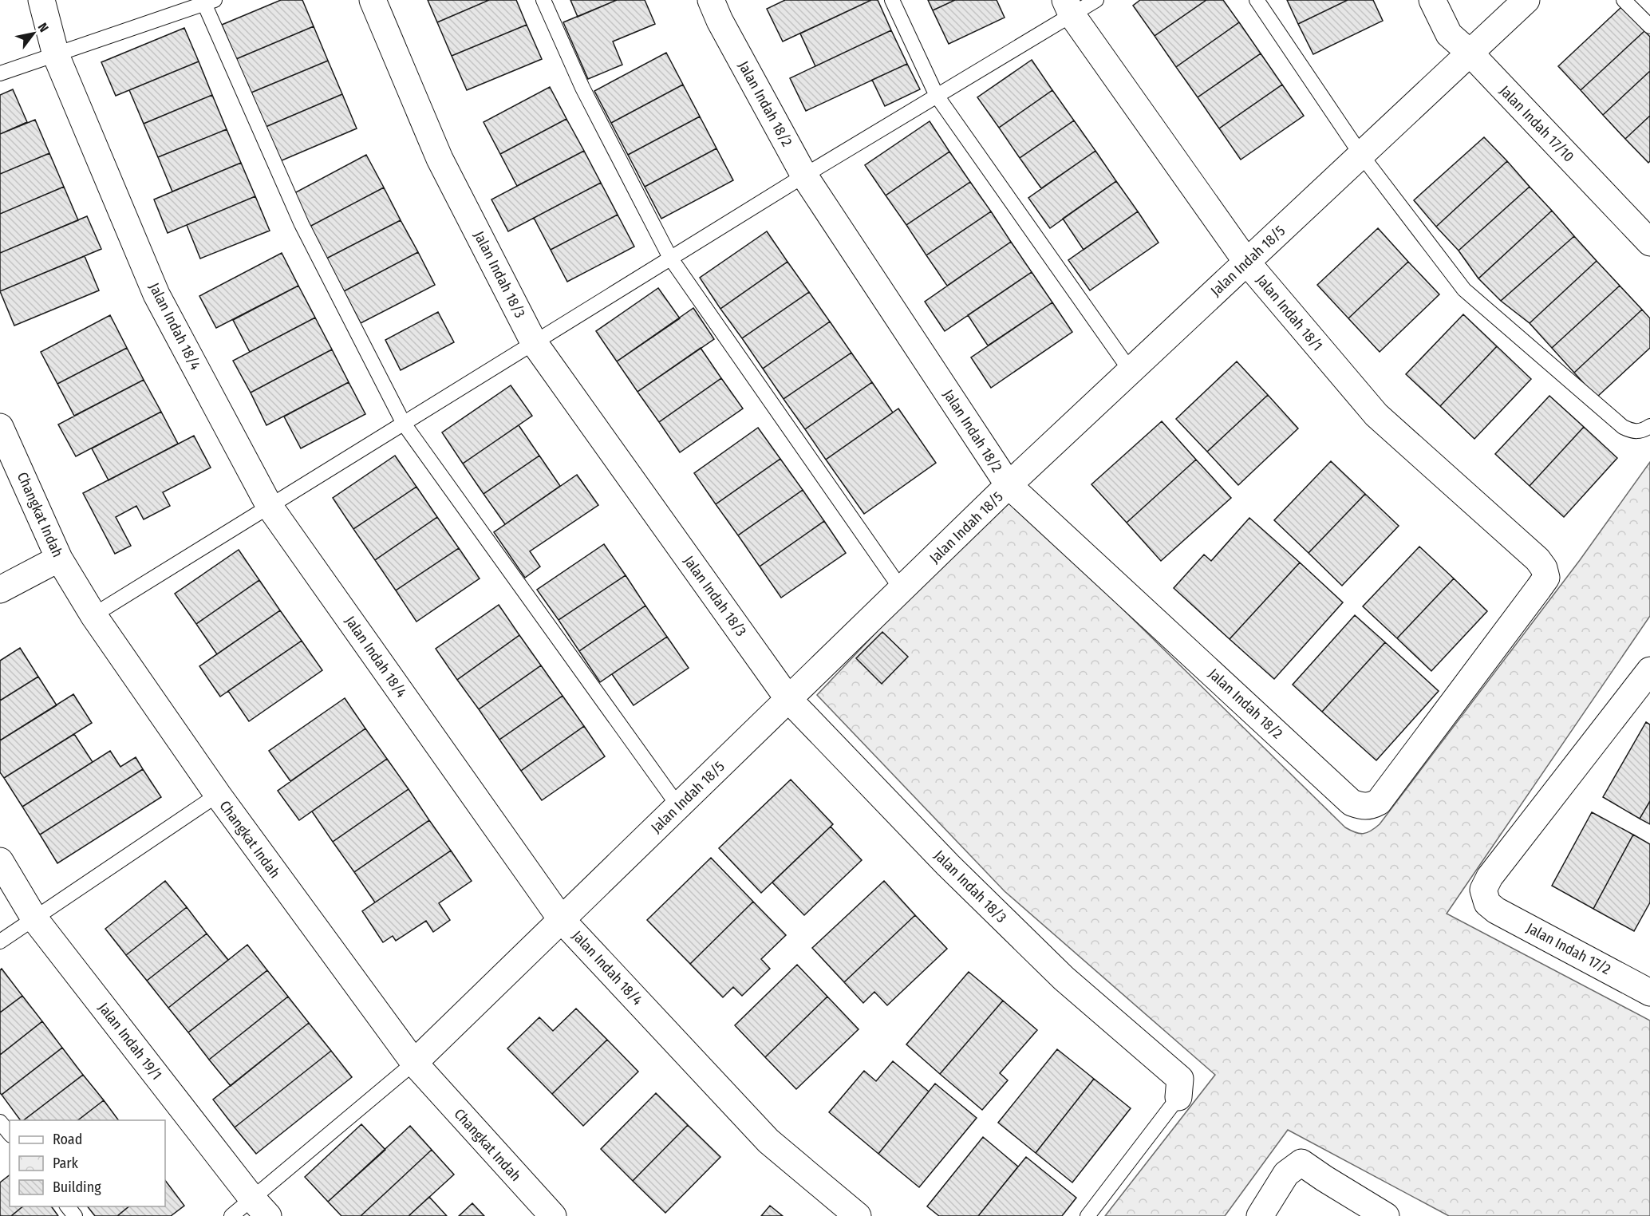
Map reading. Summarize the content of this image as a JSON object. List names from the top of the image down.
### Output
{
  "streets": {
    "street": [
      "Jalan Indah 18/2",
      "Jalan Indah 17/10",
      "Jalan Indah 18/5",
      "Jalan Indah 18/3",
      "Jalan Indah 18/1",
      "Jalan Indah 18/4",
      "Changkat Indah",
      "Jalan Indah 17/2",
      "Jalan Indah 19/1"
    ]
  },
  "crossings": [
    ["Jalan Indah 18/2", "Jalan Indah 18/5"],
    ["Jalan Indah 18/2", "Jalan Indah 18/1"],
    ["Jalan Indah 17/10", "Jalan Indah 18/5"],
    ["Jalan Indah 18/5", "Jalan Indah 18/3"],
    ["Jalan Indah 18/5", "Jalan Indah 18/1"],
    ["Jalan Indah 18/5", "Jalan Indah 18/4"],
    ["Jalan Indah 18/5", "Changkat Indah"]
  ],
  "legend": ["Road", "Park", "Building"],
  "north": "top right"
}
